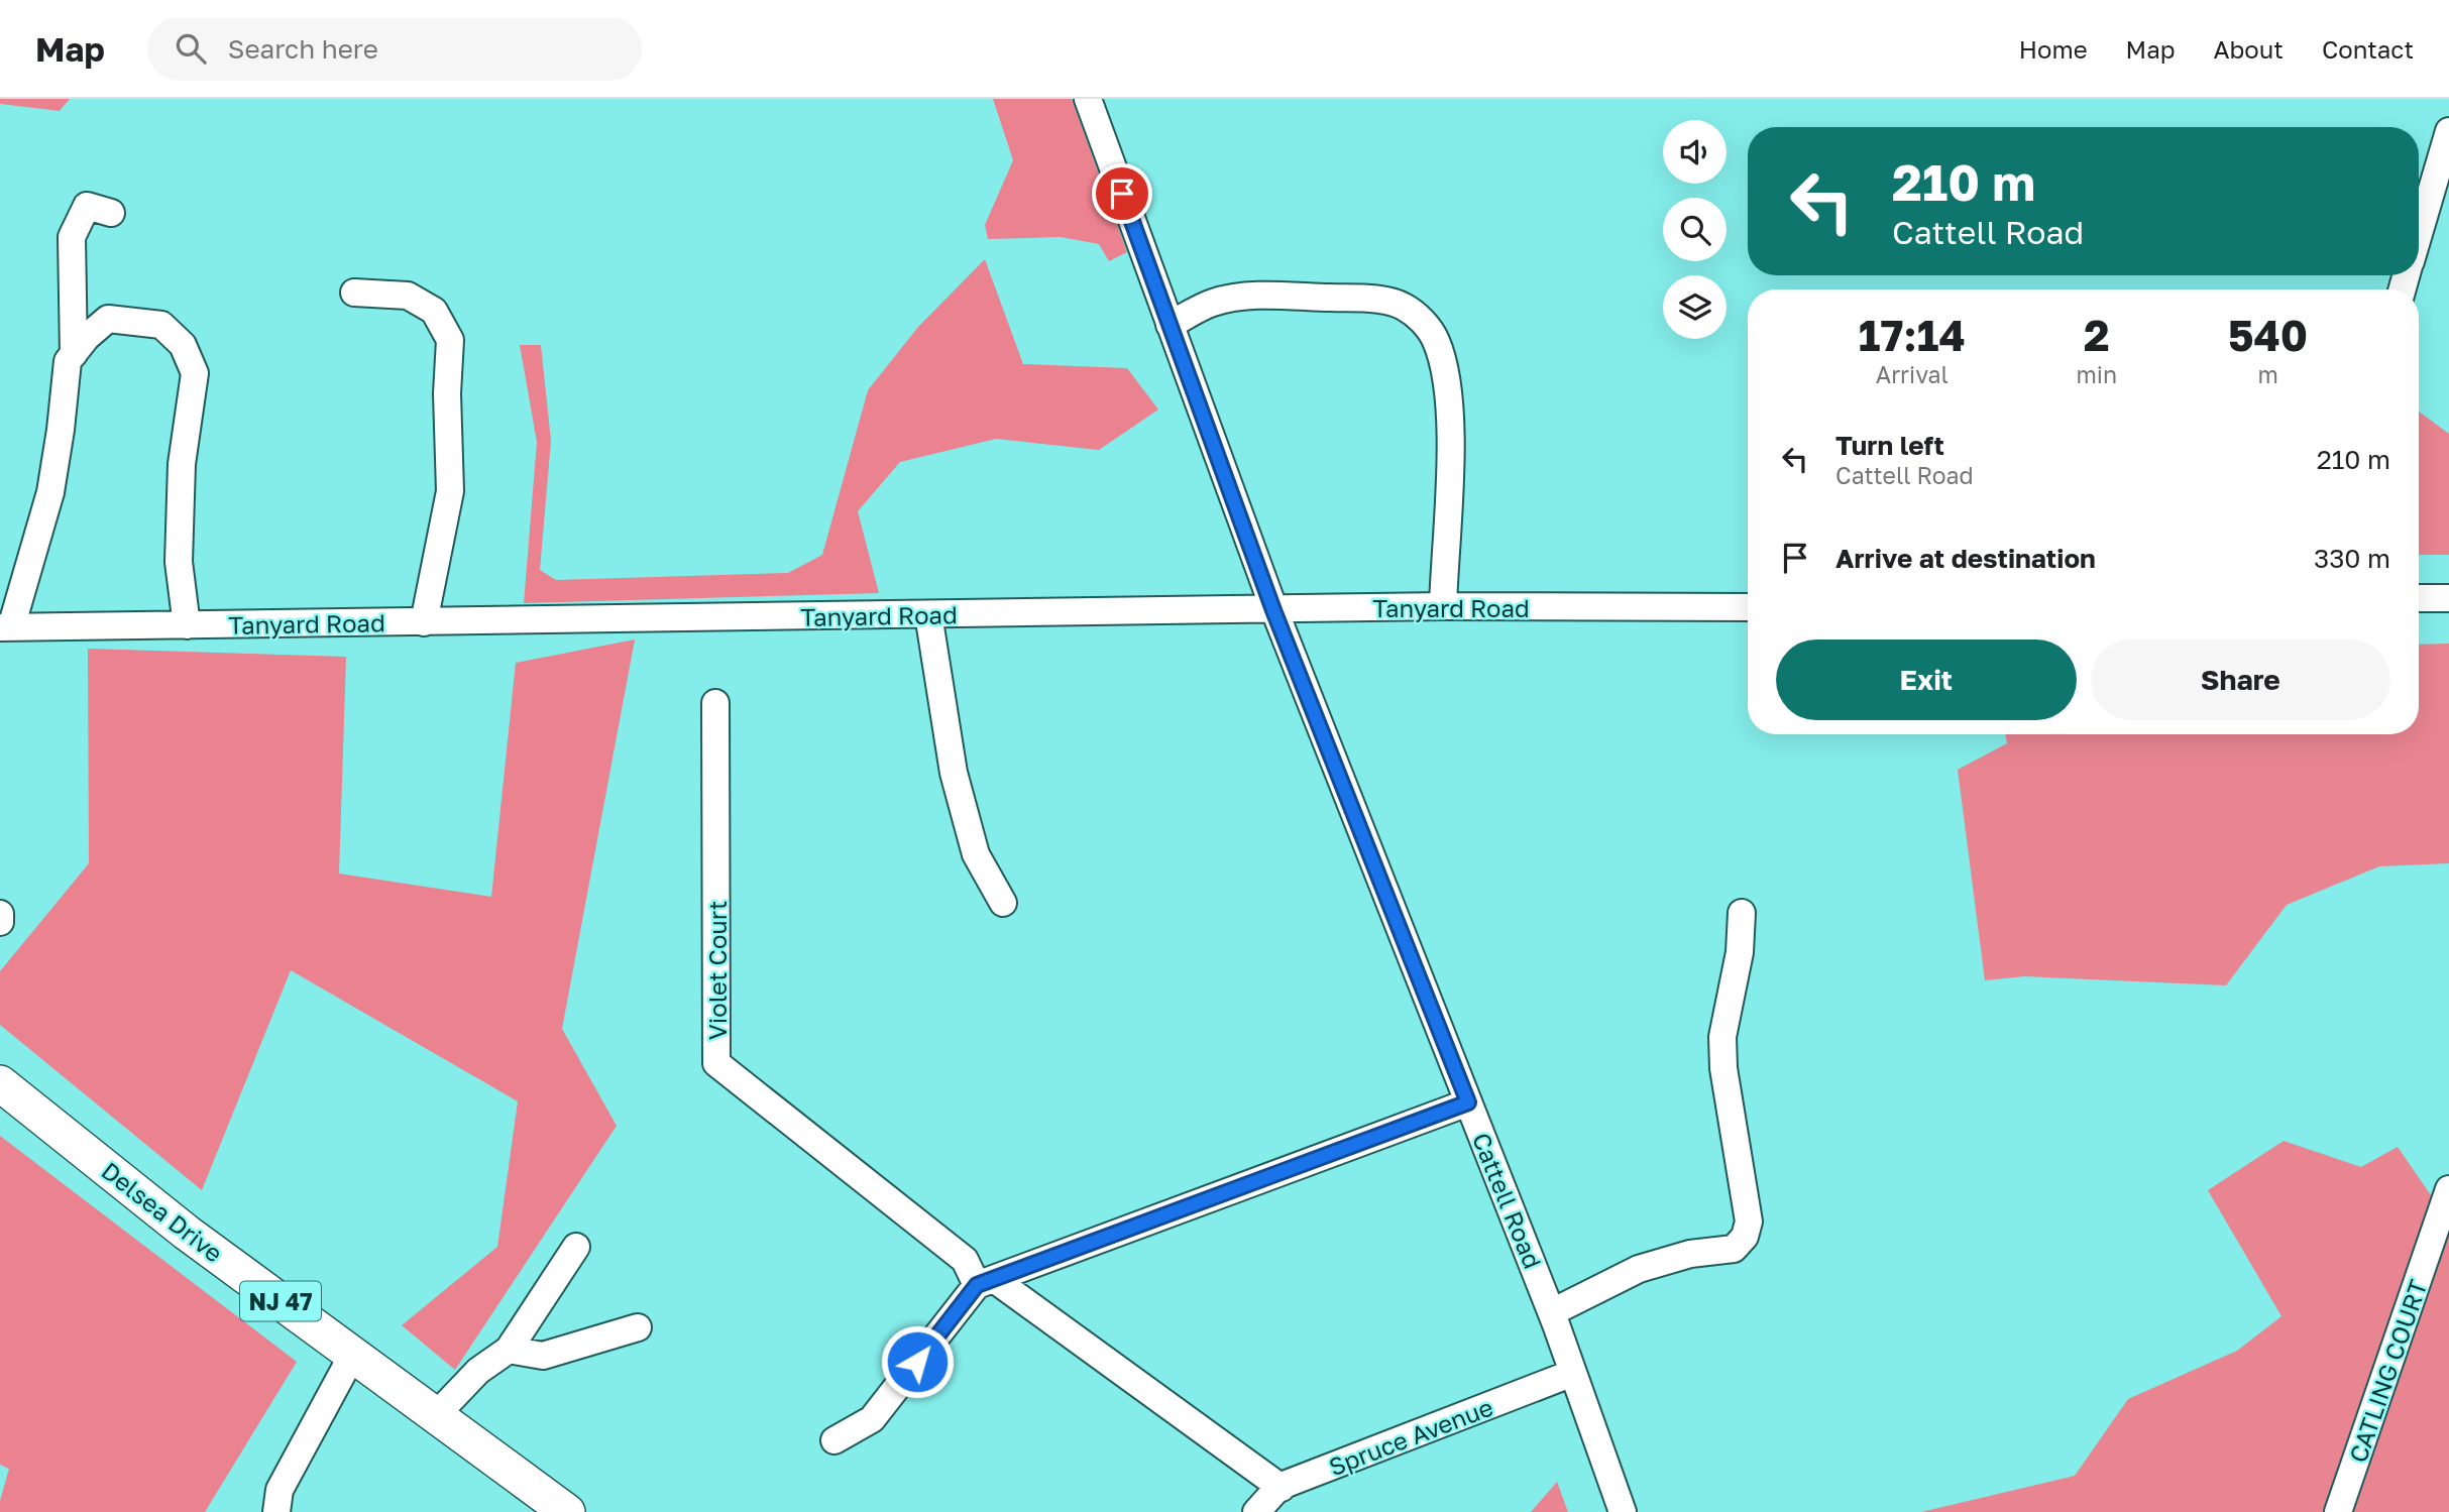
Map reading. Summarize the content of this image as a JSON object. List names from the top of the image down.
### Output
{
  "streets": {
    "main road": ["Delsea Drive", "NJ 47"],
    "street": [
      "Tanyard Road",
      "Violet Court",
      "Cattell Road",
      "CATLING COURT",
      "Spruce Avenue"
    ]
  },
  "crossings": [
    ["Tanyard Road", "Cattell Road"],
    ["Cattell Road", "Spruce Avenue"]
  ],
  "page": {
    "header": "Map",
    "search": "Search here",
    "nav": [
      "Home",
      "Map",
      "About",
      "Contact"
    ],
    "turn": ["210 m", "Cattell Road"],
    "eta": [
      "17:14",
      "Arrival",
      "2",
      "min",
      "540",
      "m"
    ],
    "list": [
      {
        "name": "Turn left",
        "note": "Cattell Road",
        "value": "210 m"
      },
      {
        "name": "Arrive at destination",
        "value": "330 m"
      }
    ],
    "buttons": ["Exit", "Share"]
  }
}
